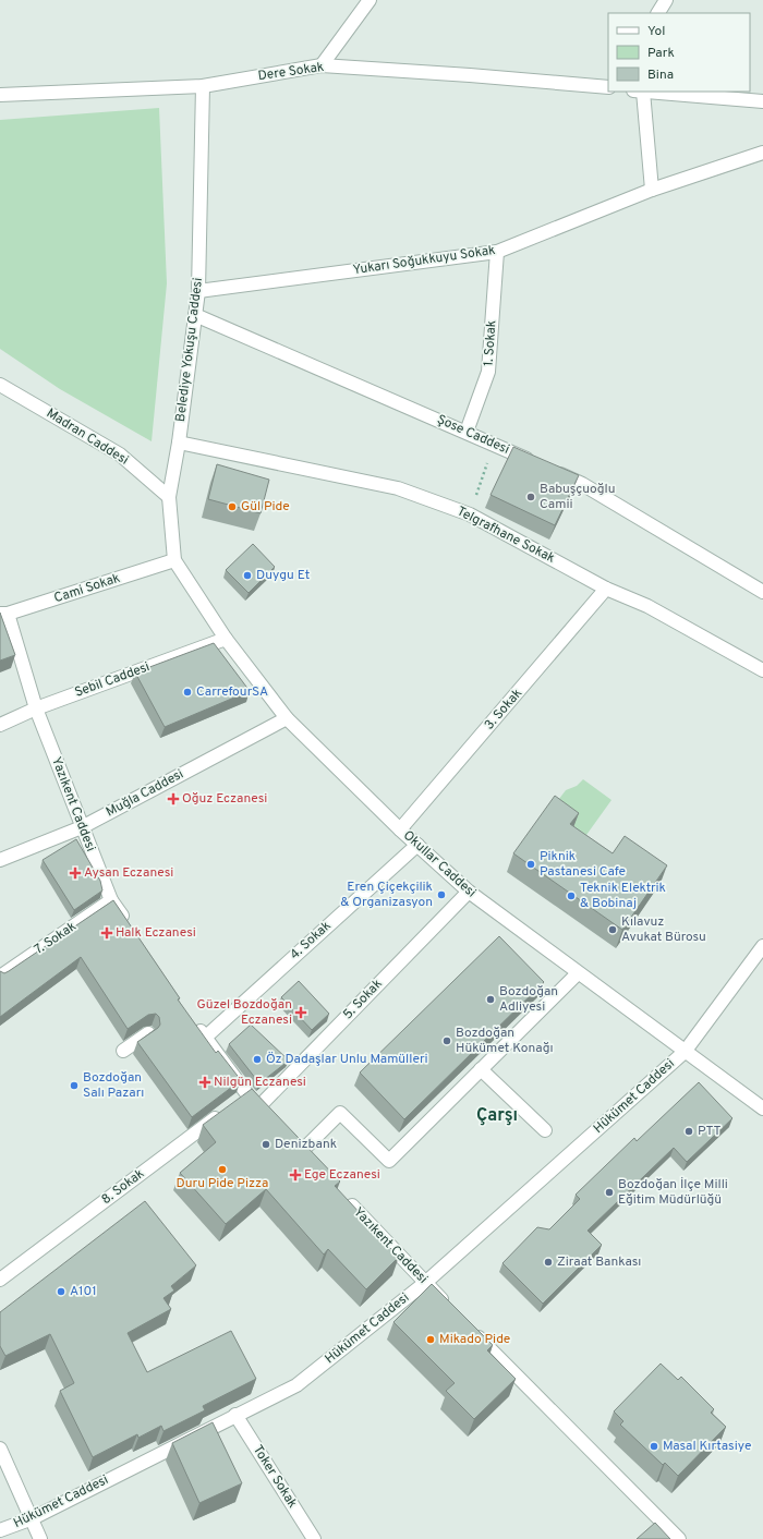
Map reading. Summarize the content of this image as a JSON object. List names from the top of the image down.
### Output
{
  "streets": {
    "street": [
      "Dere Sokak",
      "Yukarı Soğukkuyu Sokak",
      "1. Sokak",
      "Belediye Yokuşu Caddesi",
      "Şose Caddesi",
      "Madran Caddesi",
      "Telgrafhane Sokak",
      "Cami Sokak",
      "Sebil Caddesi",
      "3. Sokak",
      "Muğla Caddesi",
      "Yazıkent Caddesi",
      "Okullar Caddesi",
      "7. Sokak",
      "4. Sokak",
      "5. Sokak",
      "Hükümet Caddesi",
      "8. Sokak",
      "Toker Sokak"
    ]
  },
  "crossings": [
    ["Dere Sokak", "Belediye Yokuşu Caddesi"],
    ["Yukarı Soğukkuyu Sokak", "1. Sokak"],
    ["Yukarı Soğukkuyu Sokak", "Belediye Yokuşu Caddesi"],
    ["1. Sokak", "Şose Caddesi"],
    ["Belediye Yokuşu Caddesi", "Şose Caddesi"],
    ["Belediye Yokuşu Caddesi", "Madran Caddesi"],
    ["Belediye Yokuşu Caddesi", "Telgrafhane Sokak"],
    ["Belediye Yokuşu Caddesi", "Cami Sokak"],
    ["Belediye Yokuşu Caddesi", "Okullar Caddesi"],
    ["Telgrafhane Sokak", "3. Sokak"],
    ["Cami Sokak", "Yazıkent Caddesi"],
    ["Cami Sokak", "Okullar Caddesi"],
    ["Sebil Caddesi", "Yazıkent Caddesi"],
    ["Sebil Caddesi", "Okullar Caddesi"],
    ["3. Sokak", "Okullar Caddesi"],
    ["Muğla Caddesi", "Yazıkent Caddesi"],
    ["Muğla Caddesi", "Okullar Caddesi"],
    ["Yazıkent Caddesi", "7. Sokak"],
    ["Yazıkent Caddesi", "Hükümet Caddesi"],
    ["Okullar Caddesi", "4. Sokak"],
    ["Okullar Caddesi", "5. Sokak"],
    ["Okullar Caddesi", "Hükümet Caddesi"],
    ["4. Sokak", "5. Sokak"],
    ["Hükümet Caddesi", "Toker Sokak"]
  ],
  "districts": ["Çarşı"],
  "places": {
    "other": [
      "Babuşçuoğlu Camii",
      "Gül Pide",
      "Duygu Et",
      "CarrefourSA",
      "Piknik Pastanesi Cafe",
      "Eren Çiçekçilik & Organizasyon",
      "Teknik Elektrik & Bobinaj",
      "Kılavuz Avukat Bürosu",
      "Bozdoğan Adliyesi",
      "Bozdoğan Hükümet Konağı",
      "Öz Dadaşlar Unlu Mamülleri",
      "Bozdoğan Salı Pazarı",
      "PTT",
      "Denizbank",
      "Duru Pide Pizza",
      "Bozdoğan İlçe Milli Eğitim Müdürlüğü",
      "Ziraat Bankası",
      "A101",
      "Mikado Pide",
      "Masal Kırtasiye"
    ],
    "health": [
      "Oğuz Eczanesi",
      "Aysan Eczanesi",
      "Halk Eczanesi",
      "Güzel Bozdoğan Eczanesi",
      "Nilgün Eczanesi",
      "Ege Eczanesi"
    ]
  },
  "legend": ["Yol", "Park", "Bina"]
}
